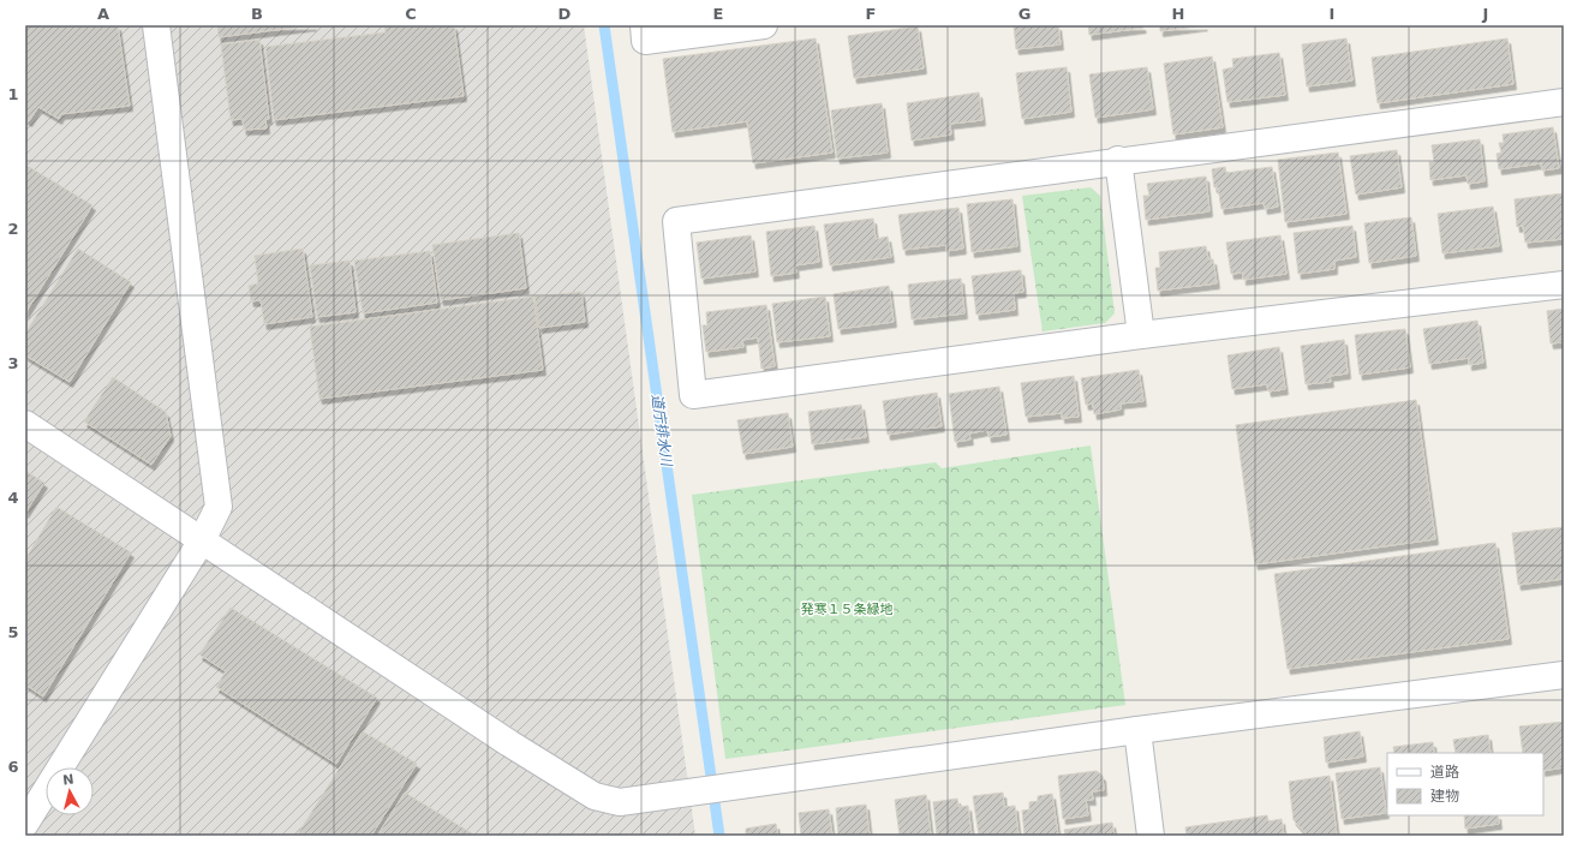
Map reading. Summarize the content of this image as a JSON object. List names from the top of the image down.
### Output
{
  "water": ["道庁排水川"],
  "parks": ["発寒１５条緑地"],
  "legend": ["道路", "建物"],
  "north": "top",
  "grid": {
    "columns": [
      "A",
      "B",
      "C",
      "D",
      "E",
      "F",
      "G",
      "H",
      "I",
      "J"
    ],
    "rows": [
      "1",
      "2",
      "3",
      "4",
      "5",
      "6"
    ]
  }
}
